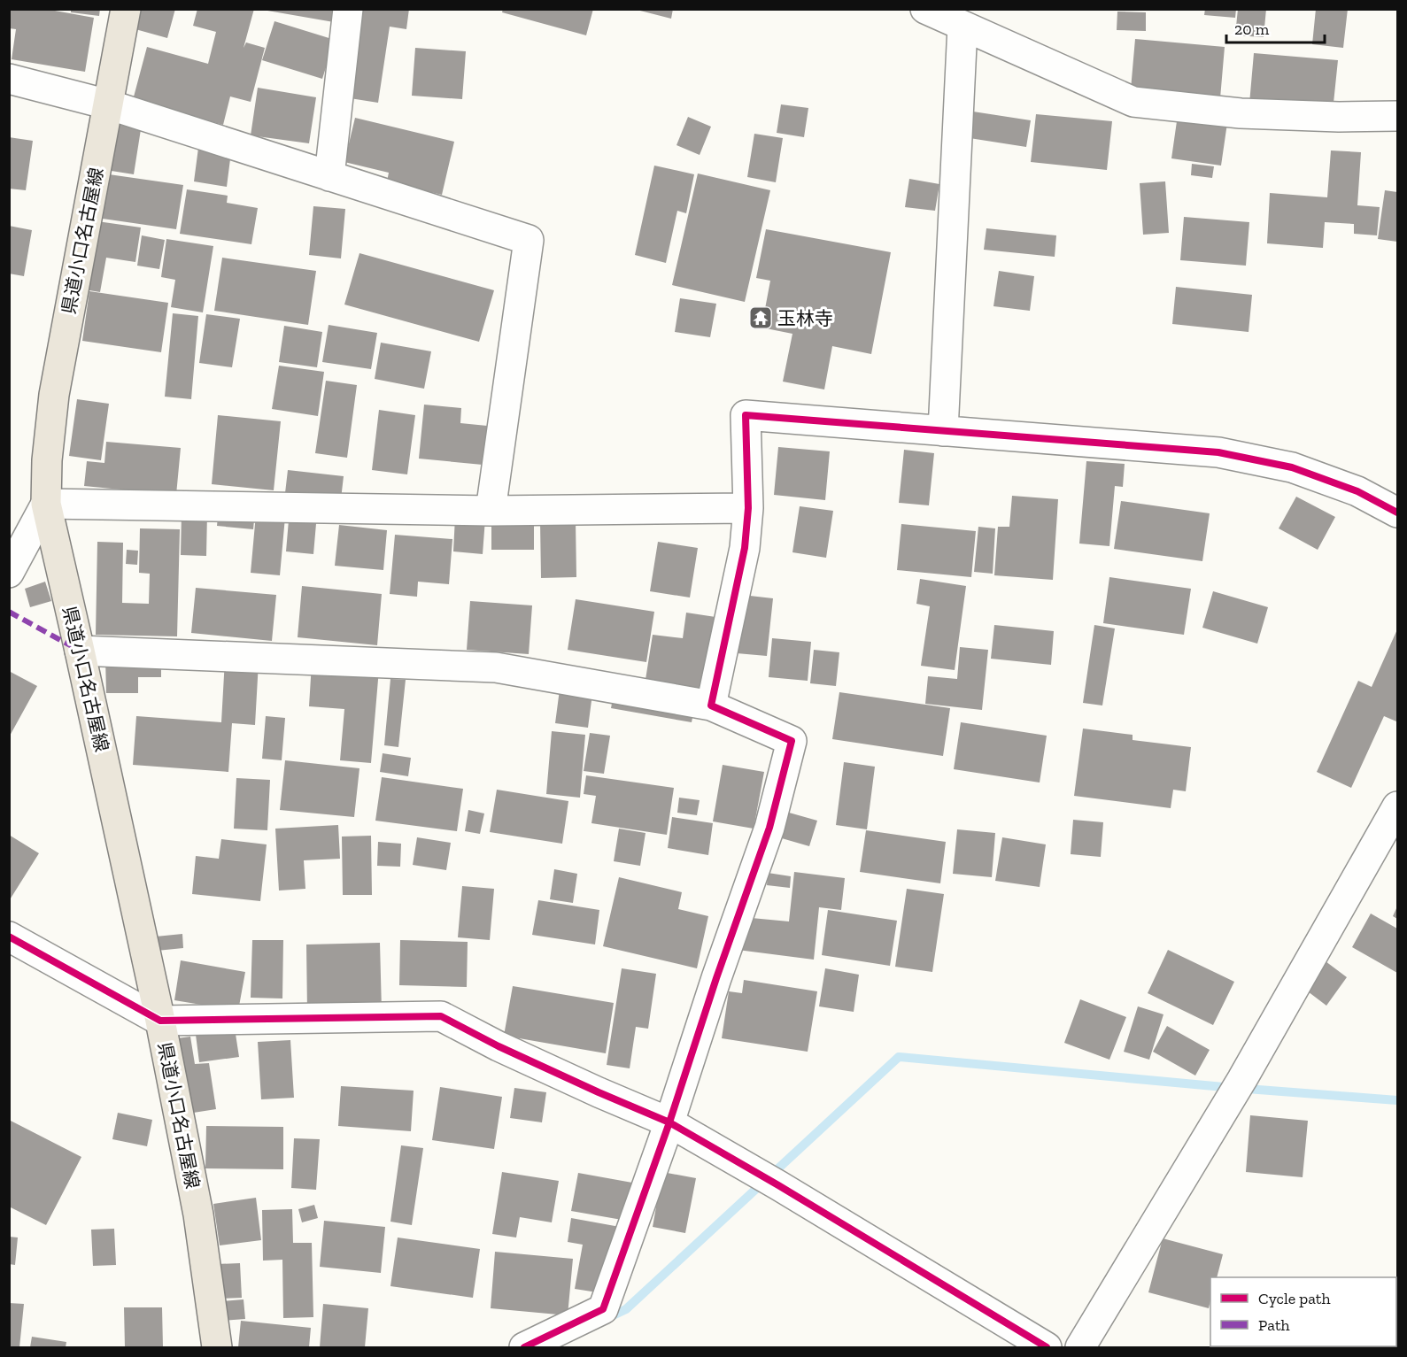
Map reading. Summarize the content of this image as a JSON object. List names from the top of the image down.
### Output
{
  "streets": {
    "main road": ["県道小口名古屋線"]
  },
  "places": {
    "temple": ["玉林寺"]
  },
  "legend": ["Cycle path", "Path"],
  "scale_bar": "20 m"
}
